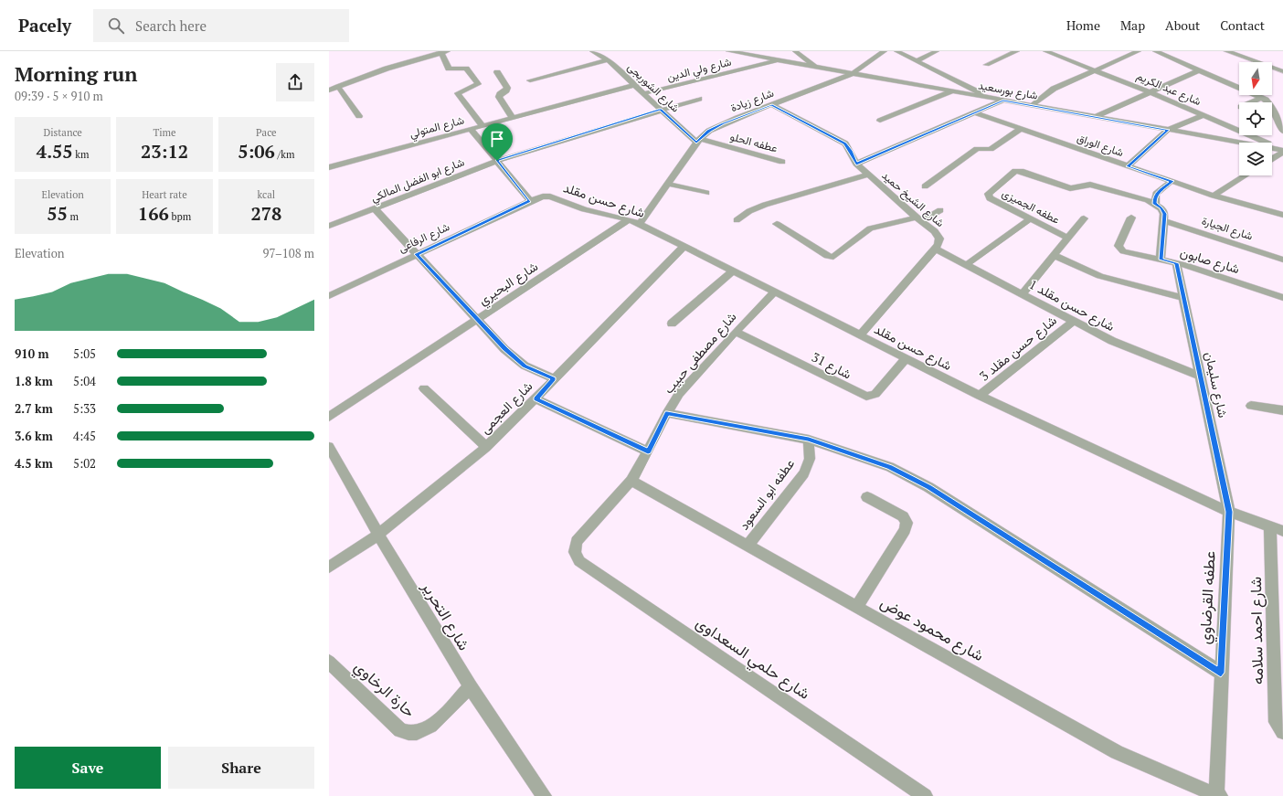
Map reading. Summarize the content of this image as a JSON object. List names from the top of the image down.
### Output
{
  "streets": {
    "street": [
      "شارع ولي الدين",
      "شارع الشوربجى",
      "شارع عبد الكريم",
      "شارع بورسعيد",
      "شارع زيادة",
      "شارع المتولي",
      "عطفه الحلو",
      "شارع الوراق",
      "شارع ابو الفضل المالكي",
      "شارع الشيخ حميد",
      "شارع حسن مقلد",
      "عطفه الجميزى",
      "شارع الجيارة",
      "شارع الرفاعى",
      "شارع صابون",
      "شارع البحيري",
      "شارع حسن مقلد 1",
      "شارع حسن مقلد 3",
      "شارع مصطفى حبيب",
      "شارع 31",
      "شارع سليمان",
      "شارع العجمى",
      "عطفه ابو السعود",
      "عطفه القرضاوي",
      "شارع التحرير",
      "شارع محمود عوض",
      "شارع احمد سلامه",
      "شارع حلمي السعداوى",
      "حارة الرخاوي"
    ]
  },
  "crossings": [
    ["شارع ولي الدين", "شارع الشوربجى"],
    ["شارع ولي الدين", "شارع بورسعيد"],
    ["شارع الشوربجى", "شارع زيادة"],
    ["شارع الشوربجى", "شارع المتولي"],
    ["شارع الشوربجى", "عطفه الحلو"],
    ["شارع الشوربجى", "شارع ابو الفضل المالكي"],
    ["شارع عبد الكريم", "شارع بورسعيد"],
    ["شارع بورسعيد", "شارع زيادة"],
    ["شارع زيادة", "عطفه الحلو"],
    ["شارع زيادة", "شارع الشيخ حميد"],
    ["شارع زيادة", "شارع حسن مقلد"],
    ["شارع الشيخ حميد", "شارع حسن مقلد 1"],
    ["شارع حسن مقلد", "شارع الرفاعى"],
    ["شارع حسن مقلد", "شارع البحيري"],
    ["شارع حسن مقلد", "شارع حسن مقلد 3"],
    ["شارع حسن مقلد", "شارع مصطفى حبيب"],
    ["شارع حسن مقلد", "شارع 31"],
    ["شارع حسن مقلد", "شارع سليمان"],
    ["شارع حسن مقلد", "شارع العجمى"],
    ["شارع حسن مقلد", "عطفه القرضاوي"],
    ["شارع حسن مقلد", "شارع احمد سلامه"],
    ["شارع صابون", "شارع سليمان"],
    ["شارع حسن مقلد 1", "شارع حسن مقلد 3"],
    ["شارع حسن مقلد 1", "شارع سليمان"],
    ["شارع مصطفى حبيب", "شارع 31"],
    ["شارع مصطفى حبيب", "شارع محمود عوض"],
    ["شارع مصطفى حبيب", "شارع حلمي السعداوى"],
    ["شارع سليمان", "عطفه القرضاوي"],
    ["شارع العجمى", "شارع التحرير"],
    ["عطفه ابو السعود", "شارع محمود عوض"],
    ["عطفه القرضاوي", "شارع محمود عوض"],
    ["شارع التحرير", "حارة الرخاوي"]
  ],
  "north": "bottom",
  "page": {
    "header": "Pacely",
    "search": "Search here",
    "nav": [
      "Home",
      "Map",
      "About",
      "Contact"
    ],
    "heading": ["Morning run", "09:39 · 5 × 910 m"],
    "stats": [
      ["Distance", "4.55 km"],
      ["Time", "23:12"],
      ["Pace", "5:06 /km"],
      ["Elevation", "55 m"],
      ["Heart rate", "166 bpm"],
      ["kcal", "278"]
    ],
    "chart": ["Elevation", "97–108 m"],
    "list": [
      {
        "name": "910 m",
        "note": "5:05"
      },
      {
        "name": "1.8 km",
        "note": "5:04"
      },
      {
        "name": "2.7 km",
        "note": "5:33"
      },
      {
        "name": "3.6 km",
        "note": "4:45"
      },
      {
        "name": "4.5 km",
        "note": "5:02"
      }
    ],
    "buttons": ["Save", "Share"]
  }
}
